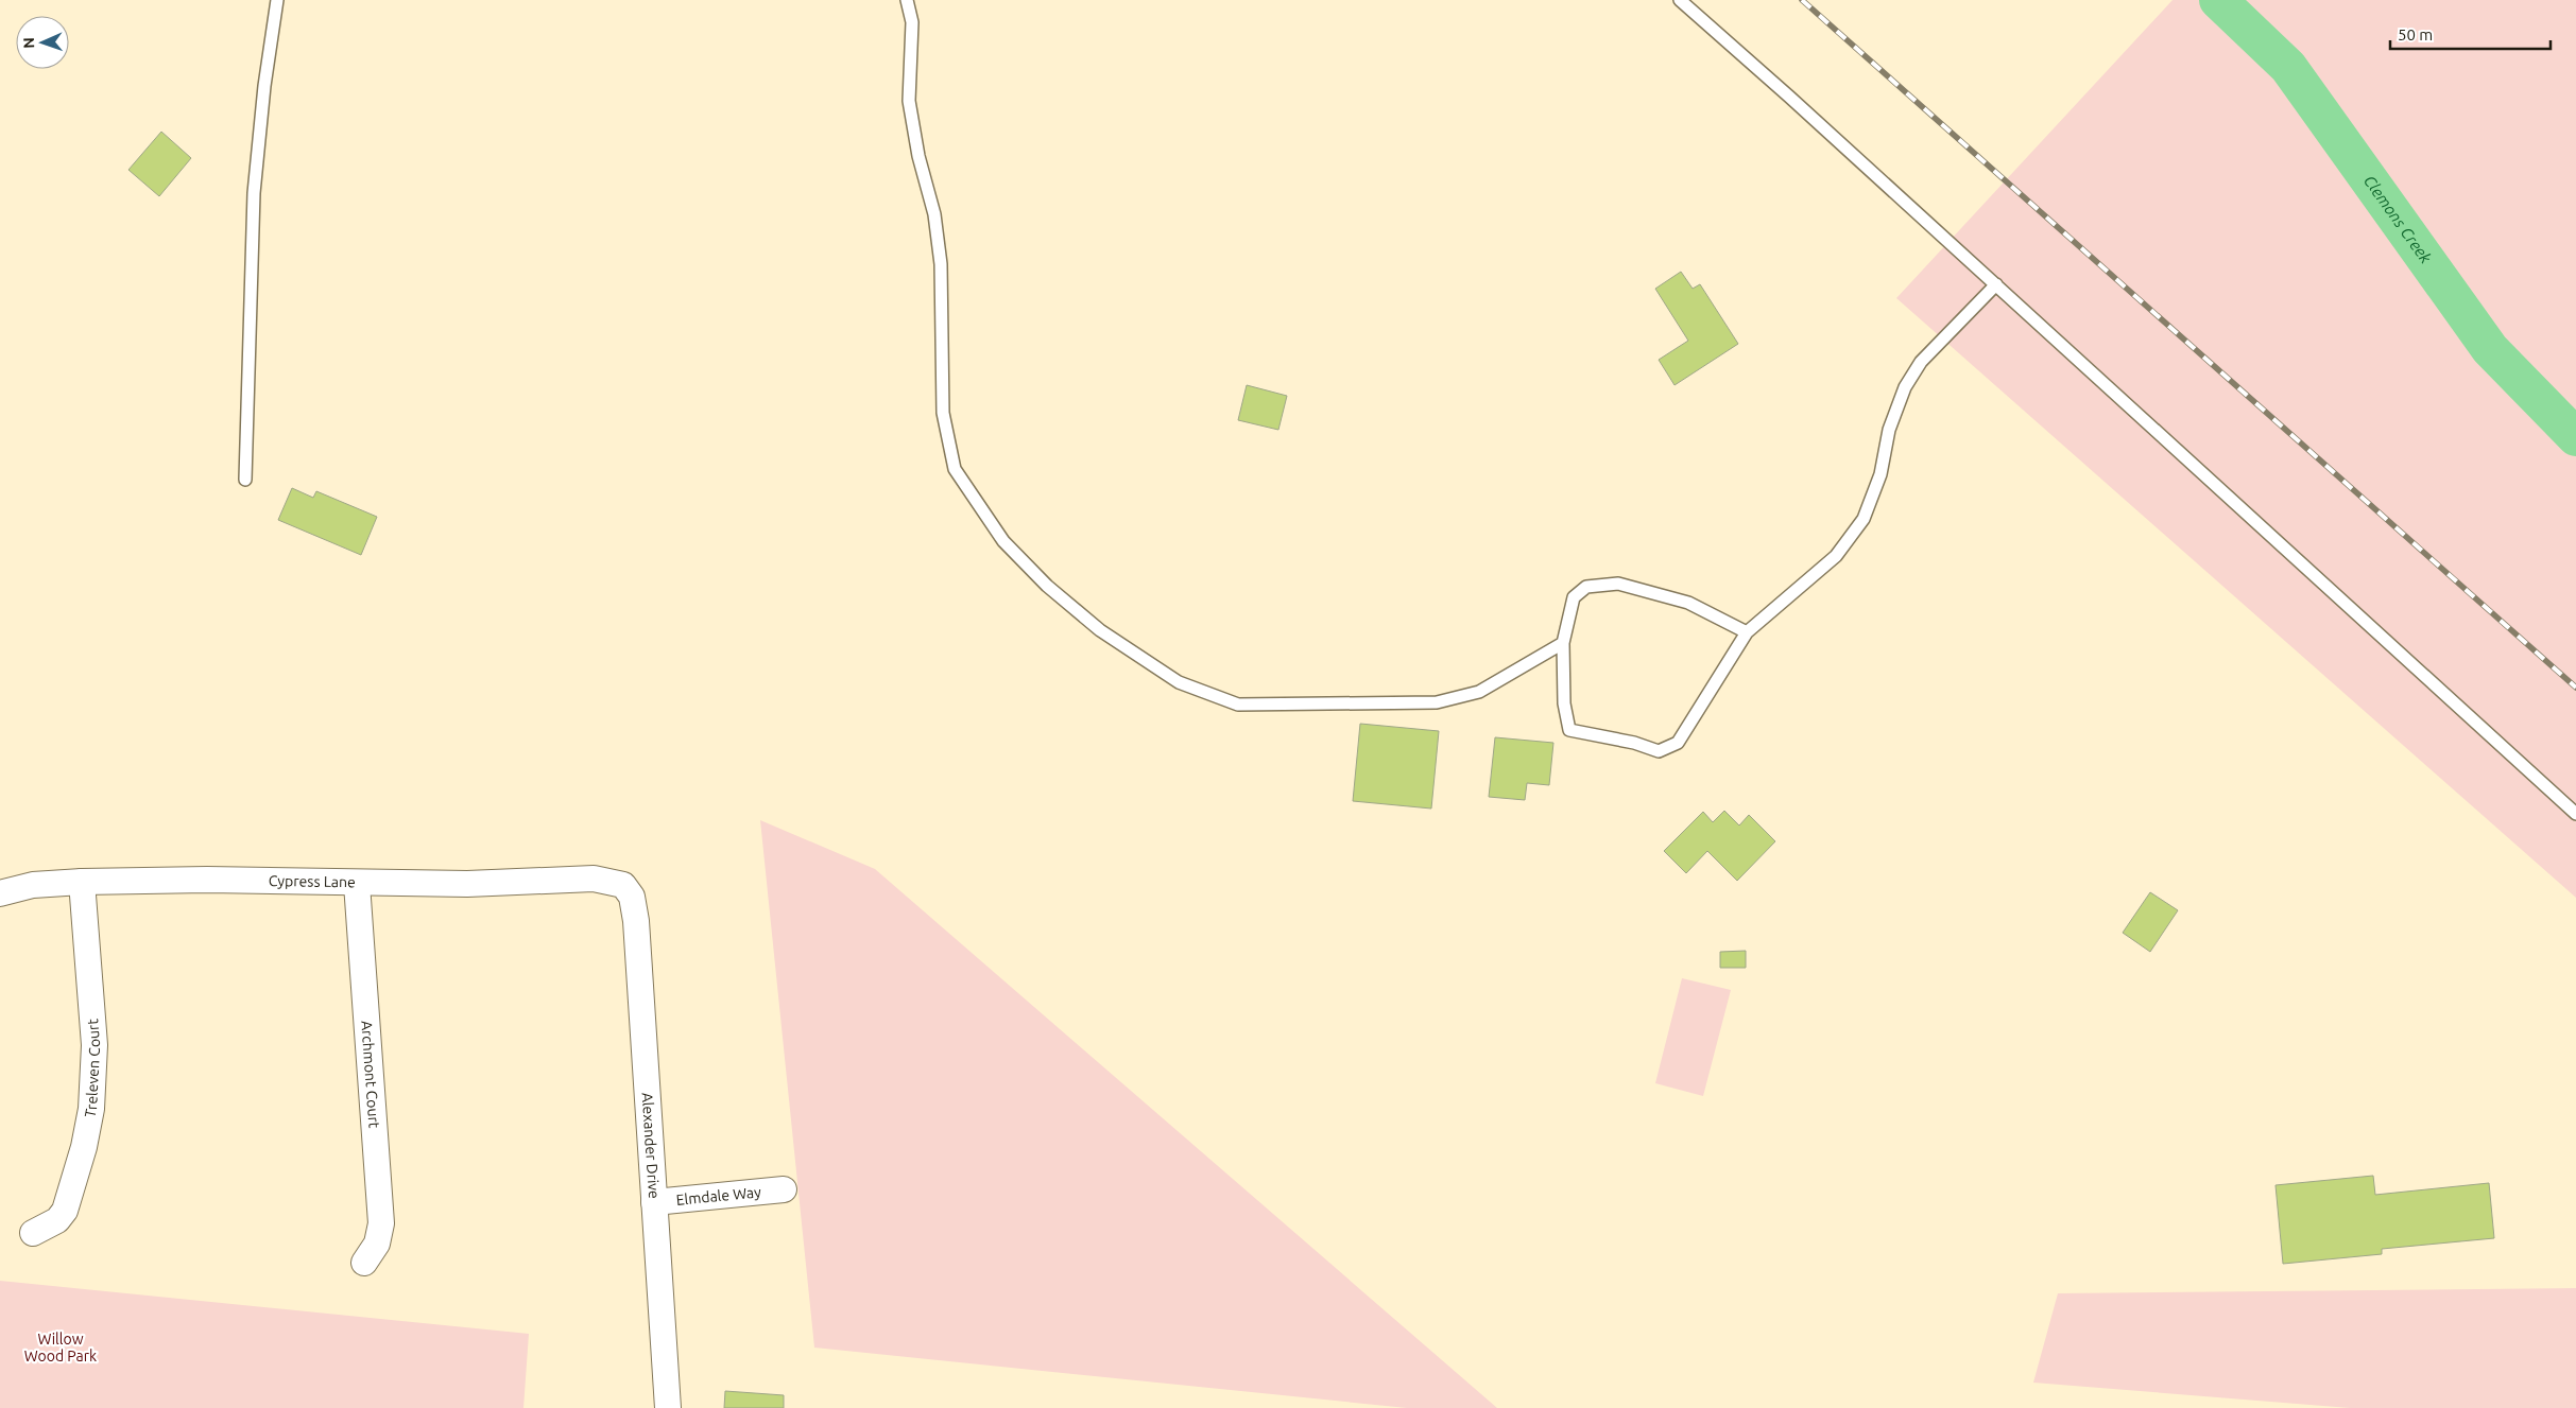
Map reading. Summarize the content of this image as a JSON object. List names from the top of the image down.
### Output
{
  "streets": {
    "street": [
      "Cypress Lane",
      "Treleven Court",
      "Archmont Court",
      "Alexander Drive",
      "Elmdale Way"
    ]
  },
  "crossings": [
    ["Cypress Lane", "Treleven Court"],
    ["Cypress Lane", "Archmont Court"],
    ["Cypress Lane", "Alexander Drive"],
    ["Alexander Drive", "Elmdale Way"]
  ],
  "water": ["Clemons Creek"],
  "parks": ["Willow Wood Park"],
  "scale_bar": "50 m",
  "north": "left"
}
